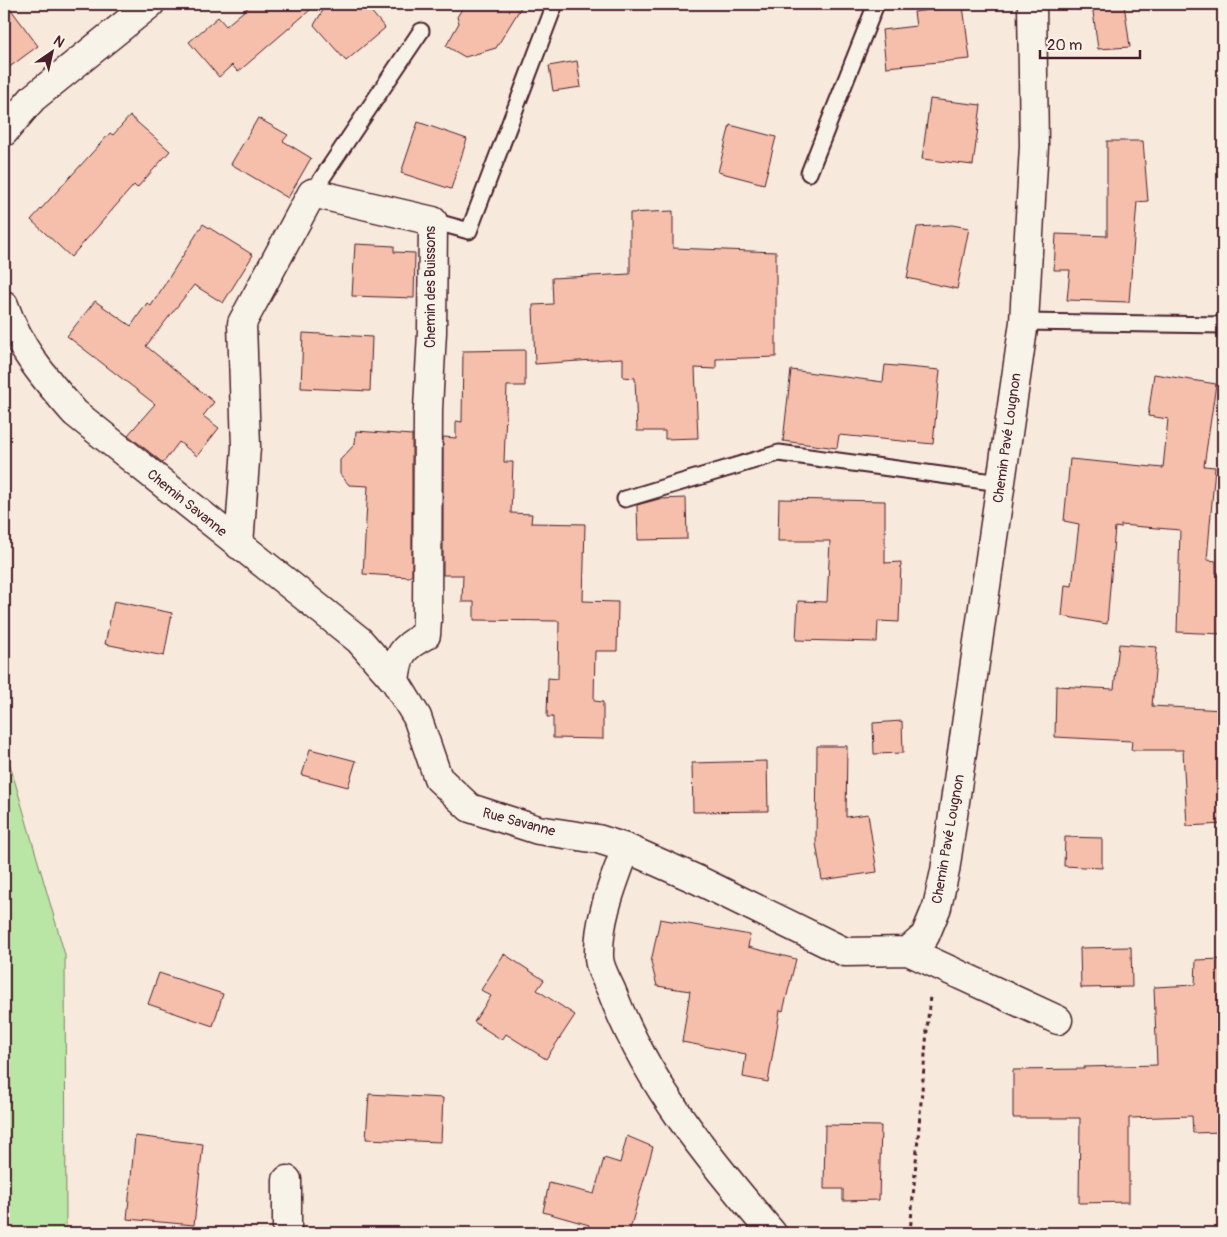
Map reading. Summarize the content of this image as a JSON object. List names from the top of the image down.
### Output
{
  "streets": {
    "street": [
      "Chemin des Buissons",
      "Chemin Pavé Lougnon",
      "Chemin Savanne",
      "Rue Savanne"
    ]
  },
  "crossings": [
    ["Chemin des Buissons", "Chemin Savanne"],
    ["Chemin des Buissons", "Rue Savanne"],
    ["Chemin Savanne", "Rue Savanne"]
  ],
  "scale_bar": "20 m",
  "north": "top right"
}
